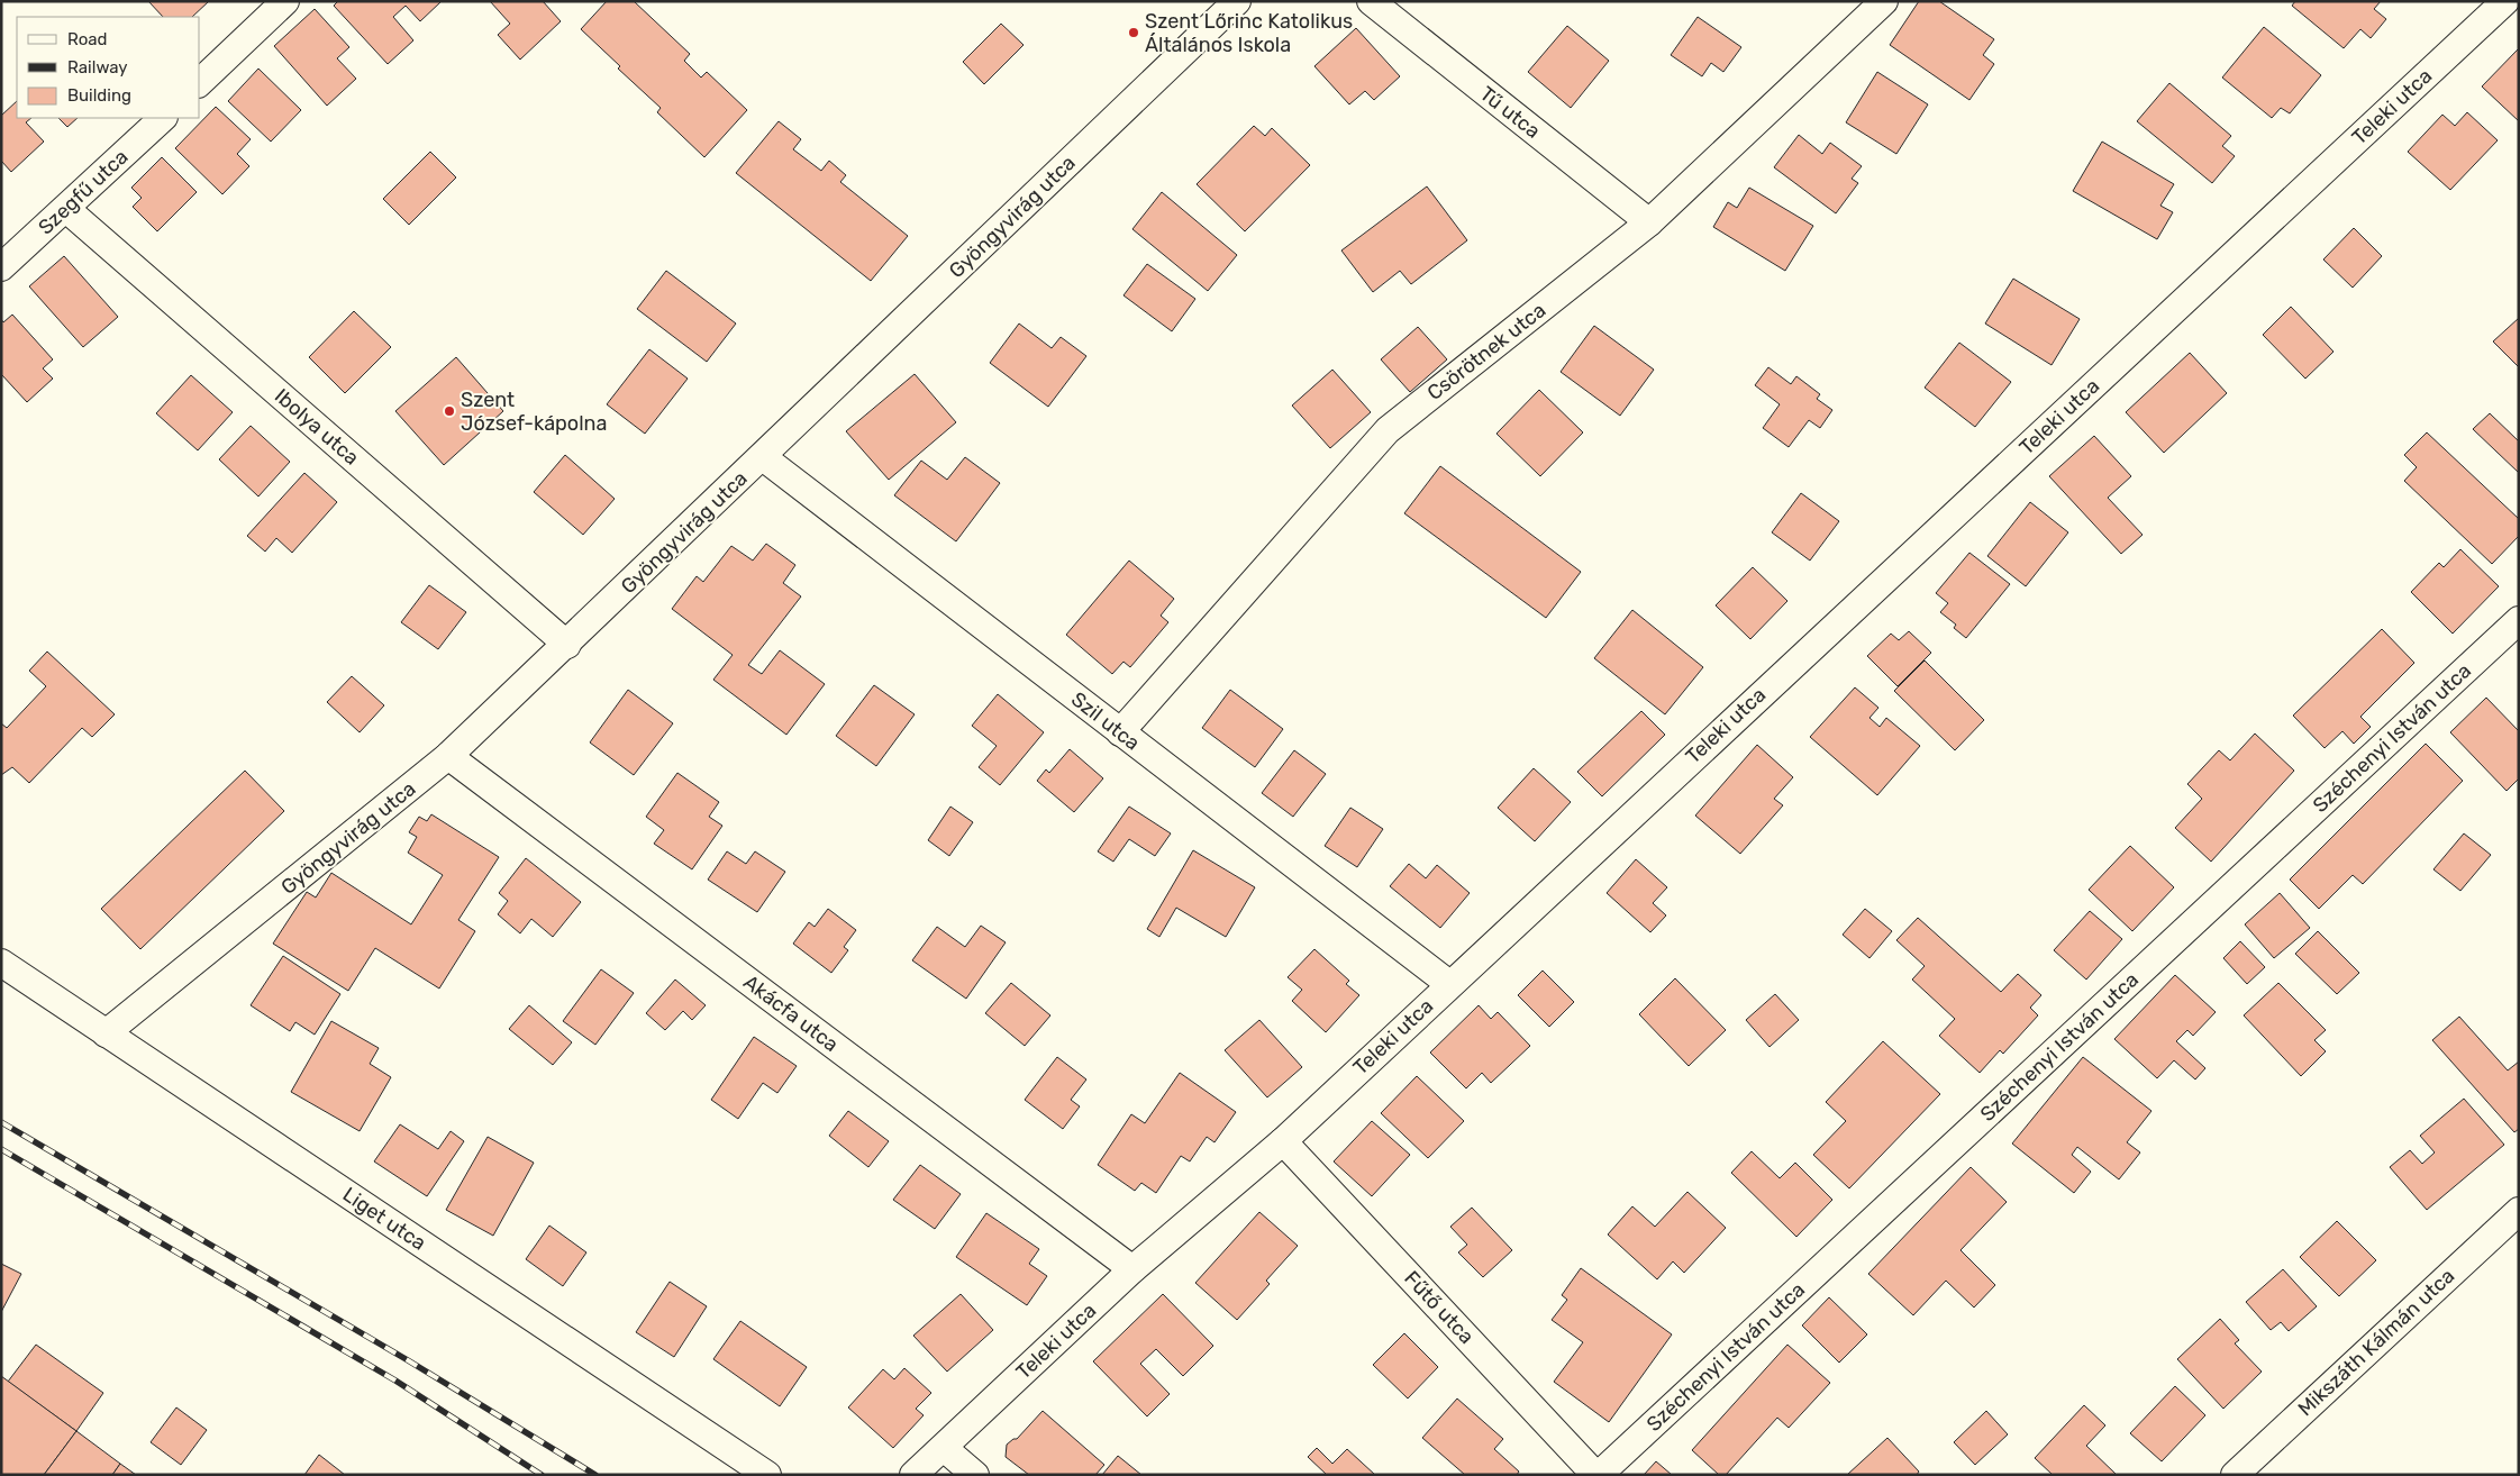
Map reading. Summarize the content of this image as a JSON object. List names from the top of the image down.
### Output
{
  "streets": {
    "street": [
      "Teleki utca",
      "Tű utca",
      "Szegfű utca",
      "Gyöngyvirág utca",
      "Csörötnek utca",
      "Ibolya utca",
      "Szil utca",
      "Széchenyi István utca",
      "Akácfa utca",
      "Liget utca",
      "Fűtő utca",
      "Mikszáth Kálmán utca"
    ]
  },
  "crossings": [
    ["Teleki utca", "Szil utca"],
    ["Teleki utca", "Akácfa utca"],
    ["Teleki utca", "Fűtő utca"],
    ["Tű utca", "Csörötnek utca"],
    ["Szegfű utca", "Ibolya utca"],
    ["Gyöngyvirág utca", "Ibolya utca"],
    ["Gyöngyvirág utca", "Szil utca"],
    ["Gyöngyvirág utca", "Akácfa utca"],
    ["Gyöngyvirág utca", "Liget utca"],
    ["Csörötnek utca", "Szil utca"],
    ["Széchenyi István utca", "Fűtő utca"]
  ],
  "places": ["Szent Lőrinc Katolikus Általános Iskola", "Szent József-kápolna"],
  "legend": ["Road", "Railway", "Building"]
}
